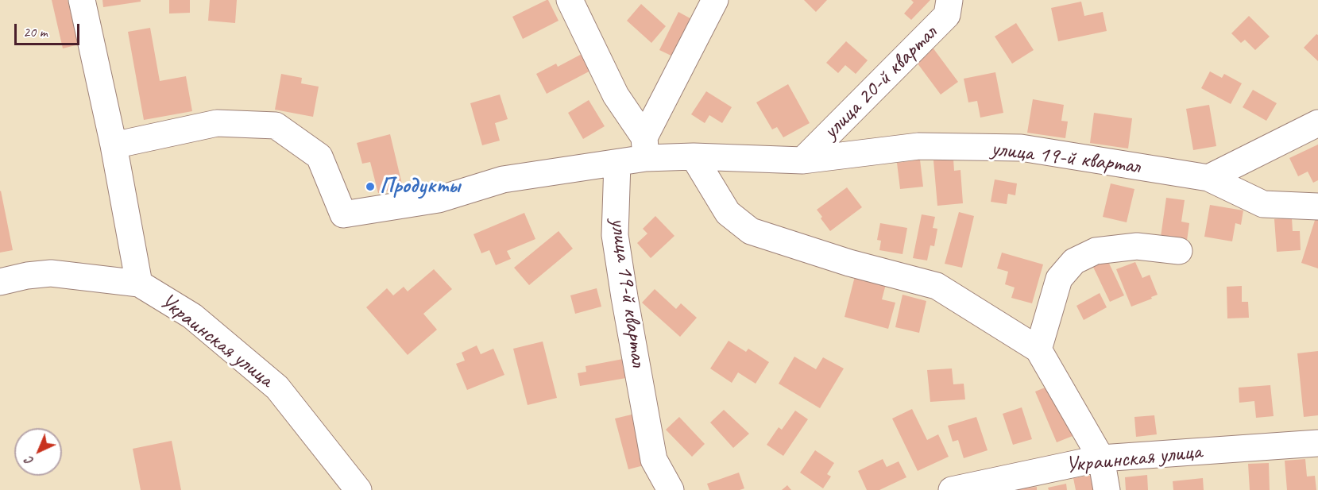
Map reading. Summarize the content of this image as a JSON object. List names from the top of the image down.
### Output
{
  "streets": {
    "street": ["улица 20-й квартал", "улица 19-й квартал", "Украинская улица"]
  },
  "crossings": [
    ["улица 20-й квартал", "улица 19-й квартал"]
  ],
  "places": ["Продукты"],
  "scale_bar": "20 m",
  "north": "bottom left"
}
